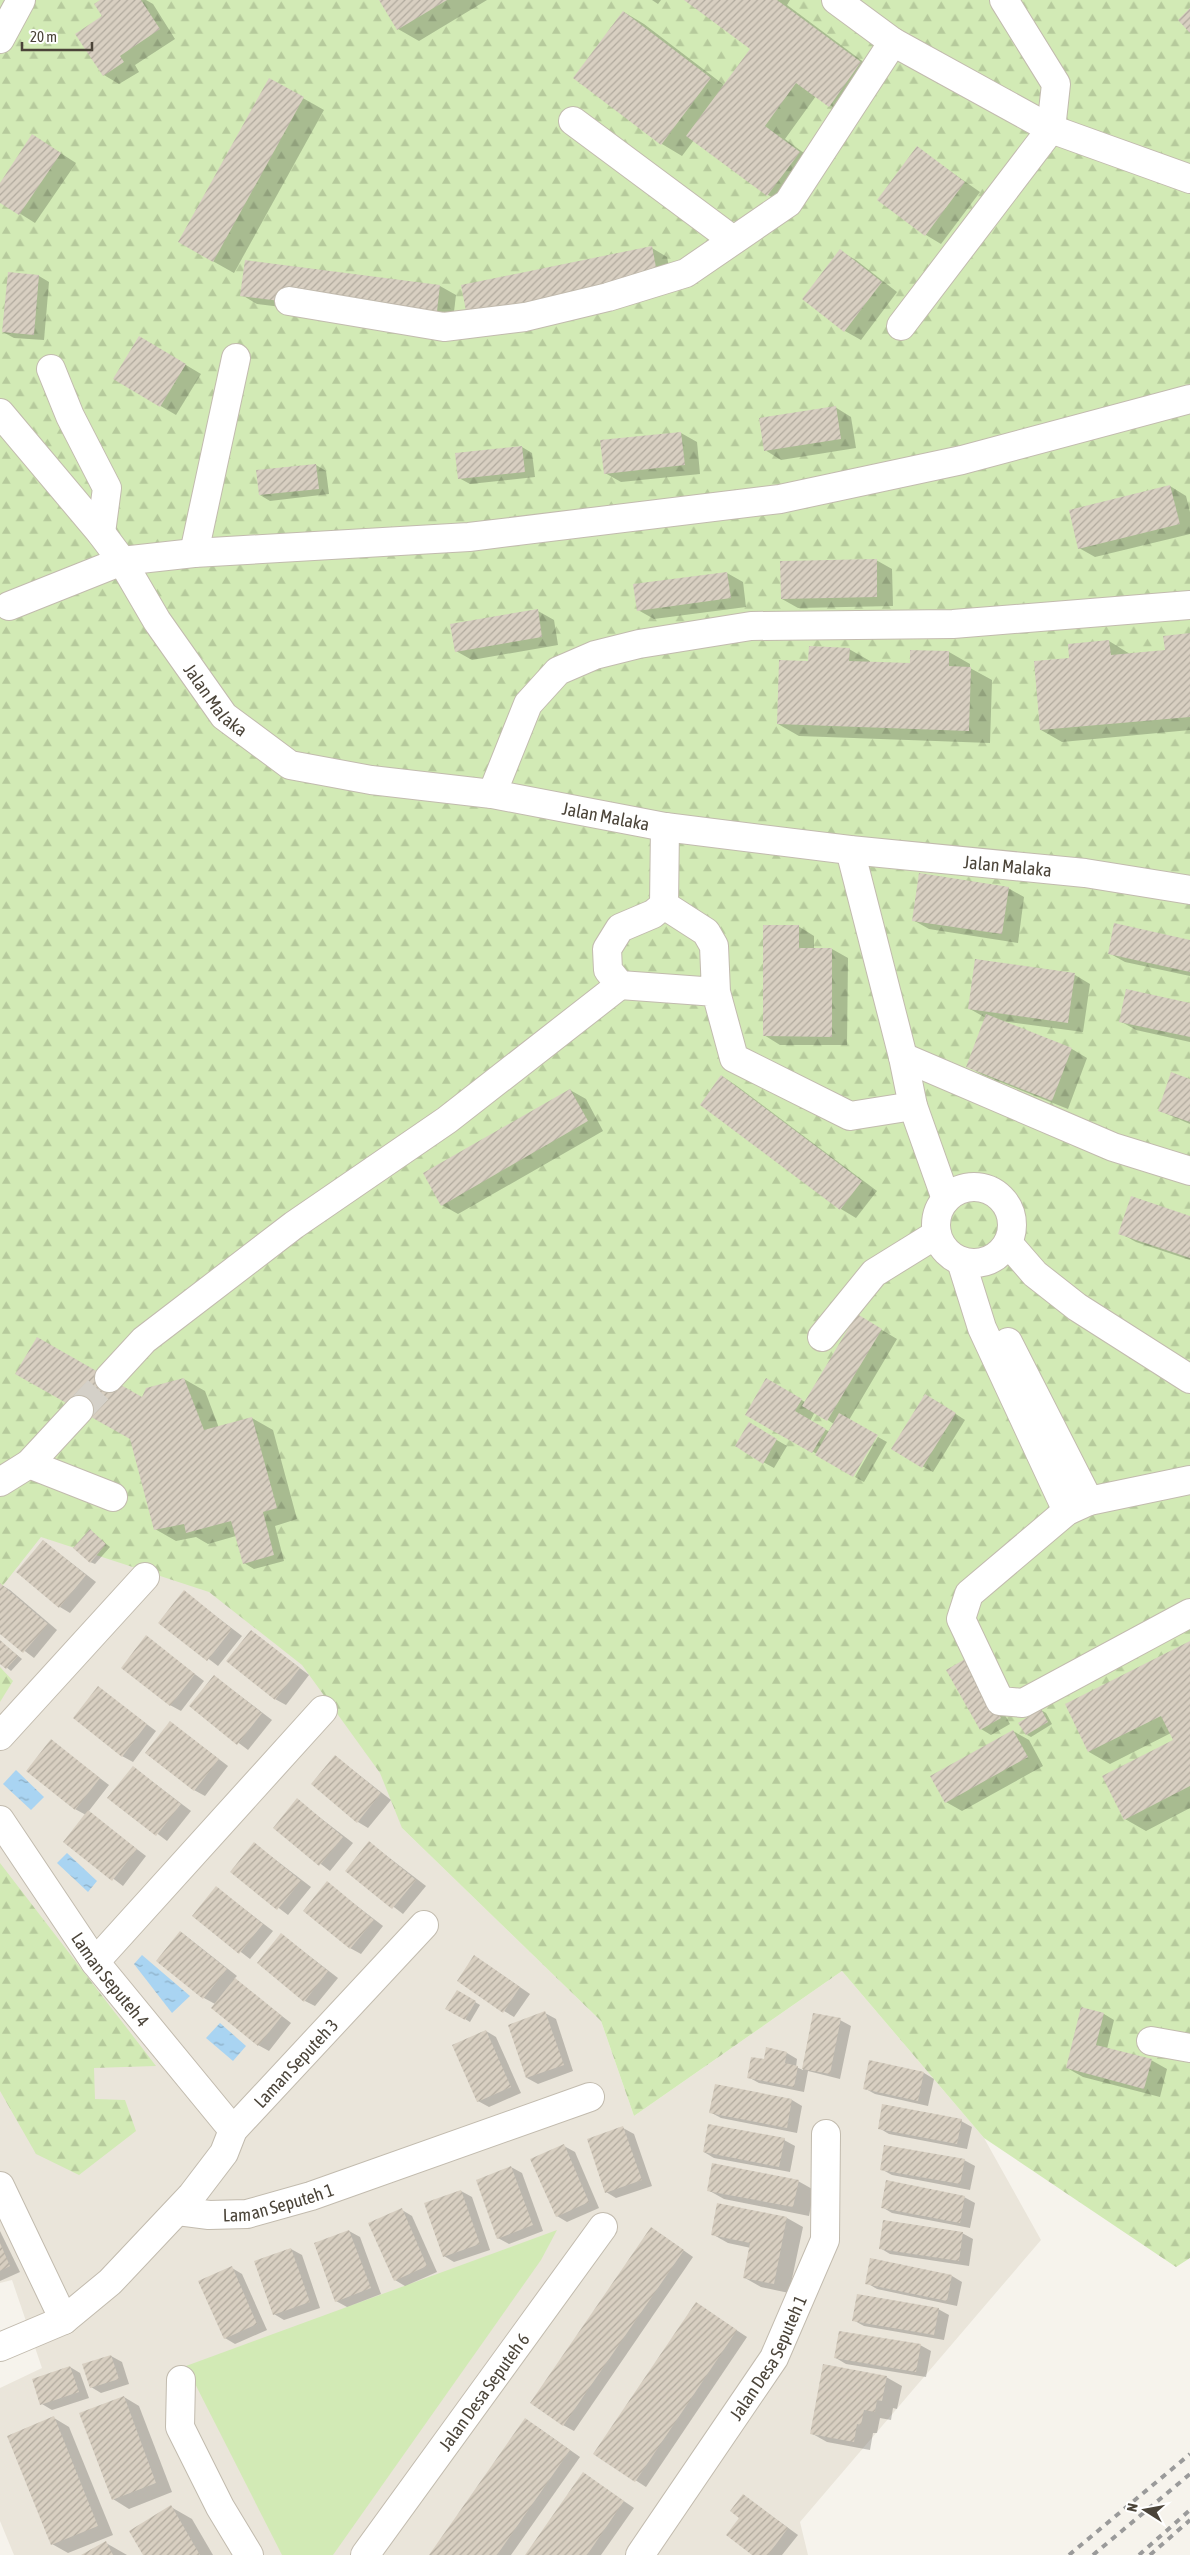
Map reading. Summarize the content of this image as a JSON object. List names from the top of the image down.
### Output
{
  "streets": {
    "street": [
      "Jalan Malaka",
      "Laman Seputeh 4",
      "Laman Seputeh 3",
      "Laman Seputeh 1",
      "Jalan Desa Seputeh 1",
      "Jalan Desa Seputeh 6"
    ]
  },
  "crossings": [
    ["Laman Seputeh 4", "Laman Seputeh 3"],
    ["Laman Seputeh 3", "Laman Seputeh 1"]
  ],
  "scale_bar": "20 m",
  "north": "left"
}
